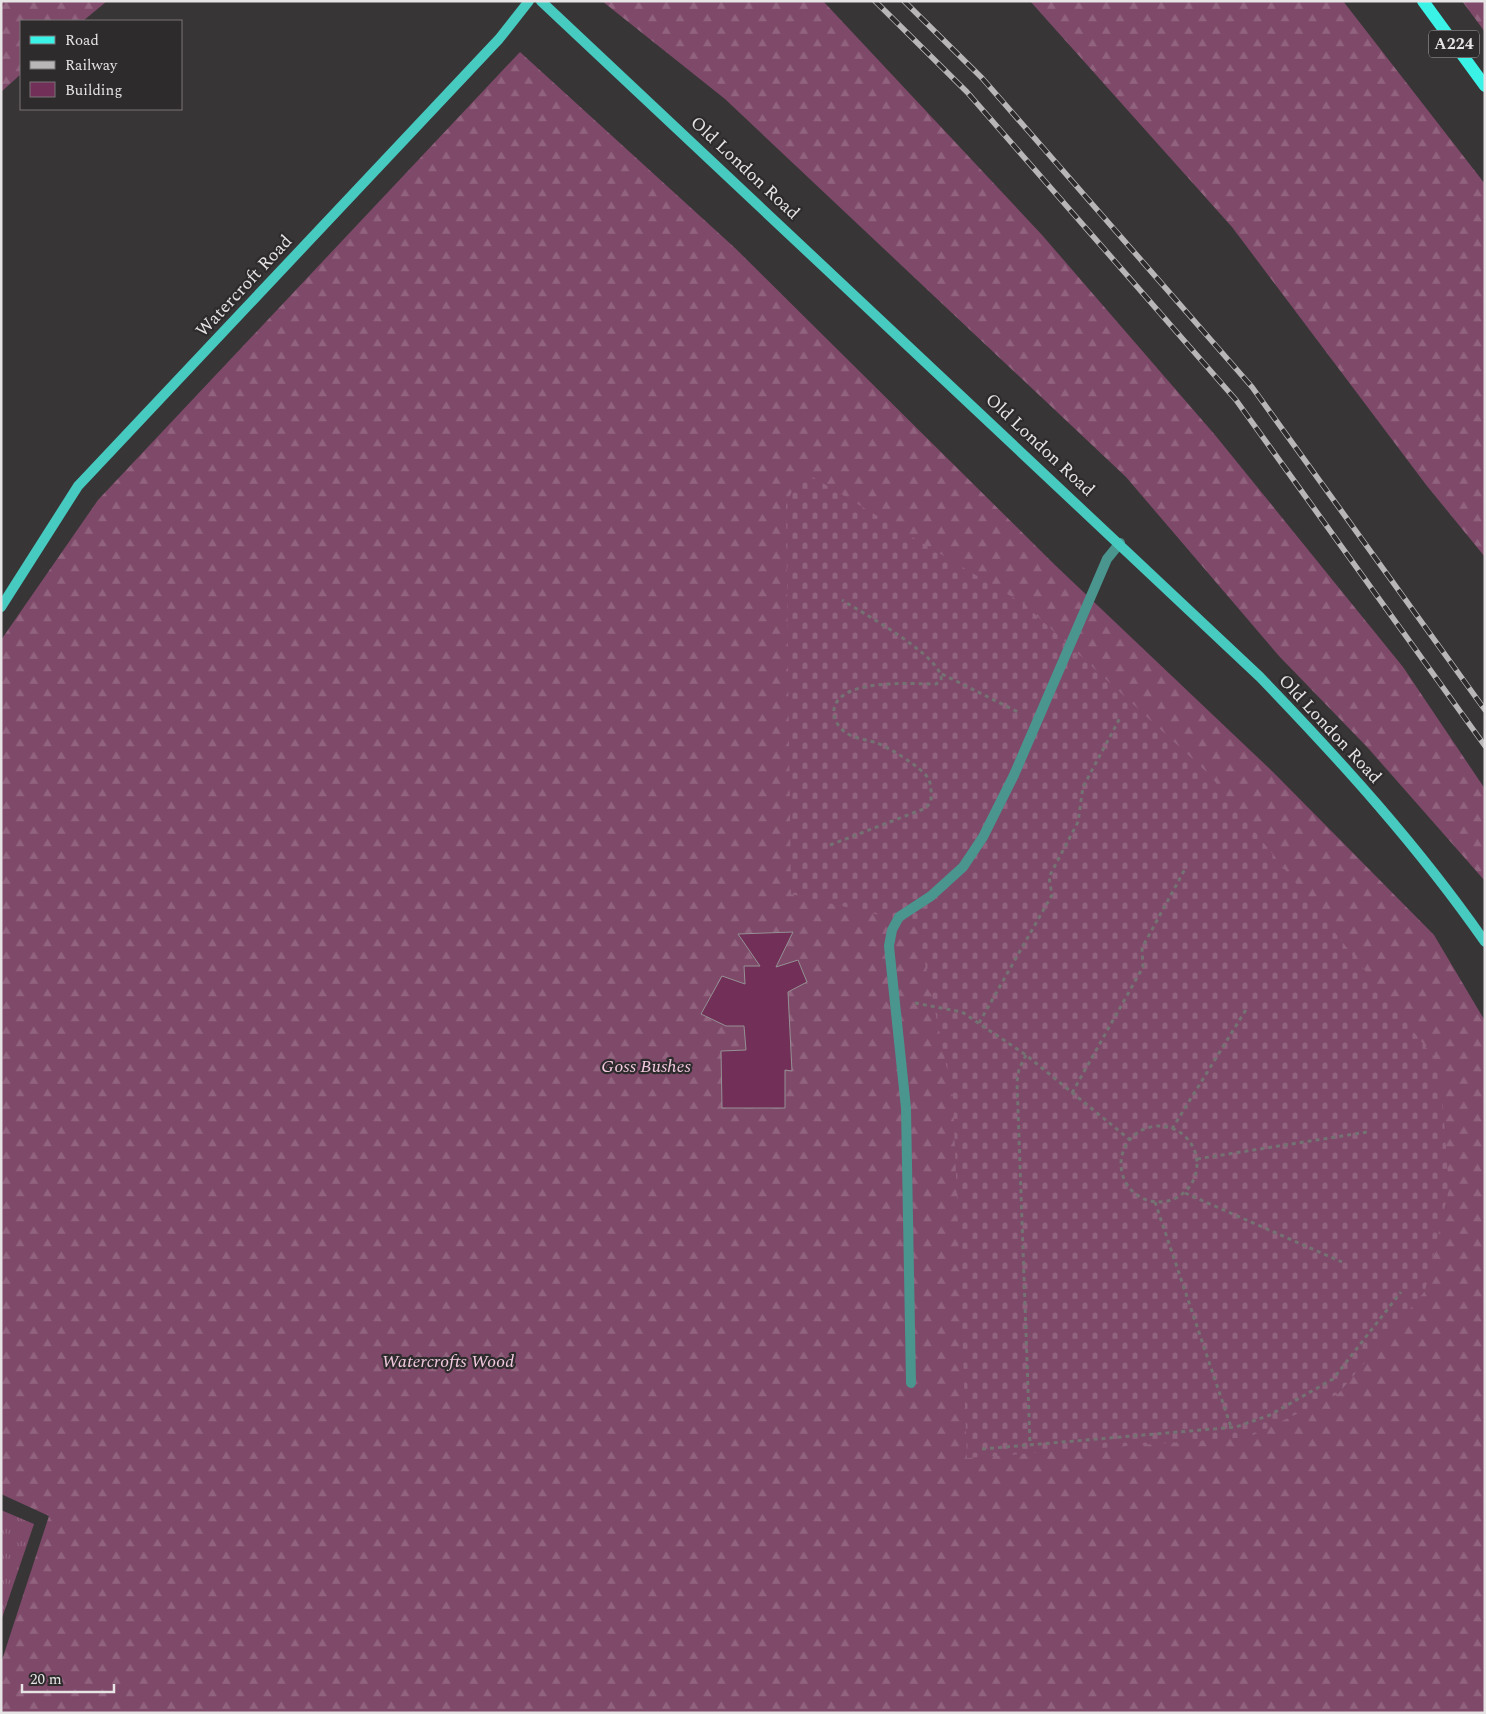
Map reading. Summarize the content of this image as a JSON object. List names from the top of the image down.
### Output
{
  "streets": {
    "main road": ["A224"],
    "street": ["Old London Road", "Watercroft Road"]
  },
  "parks": ["Goss Bushes", "Watercrofts Wood"],
  "legend": ["Road", "Railway", "Building"],
  "scale_bar": "20 m"
}
